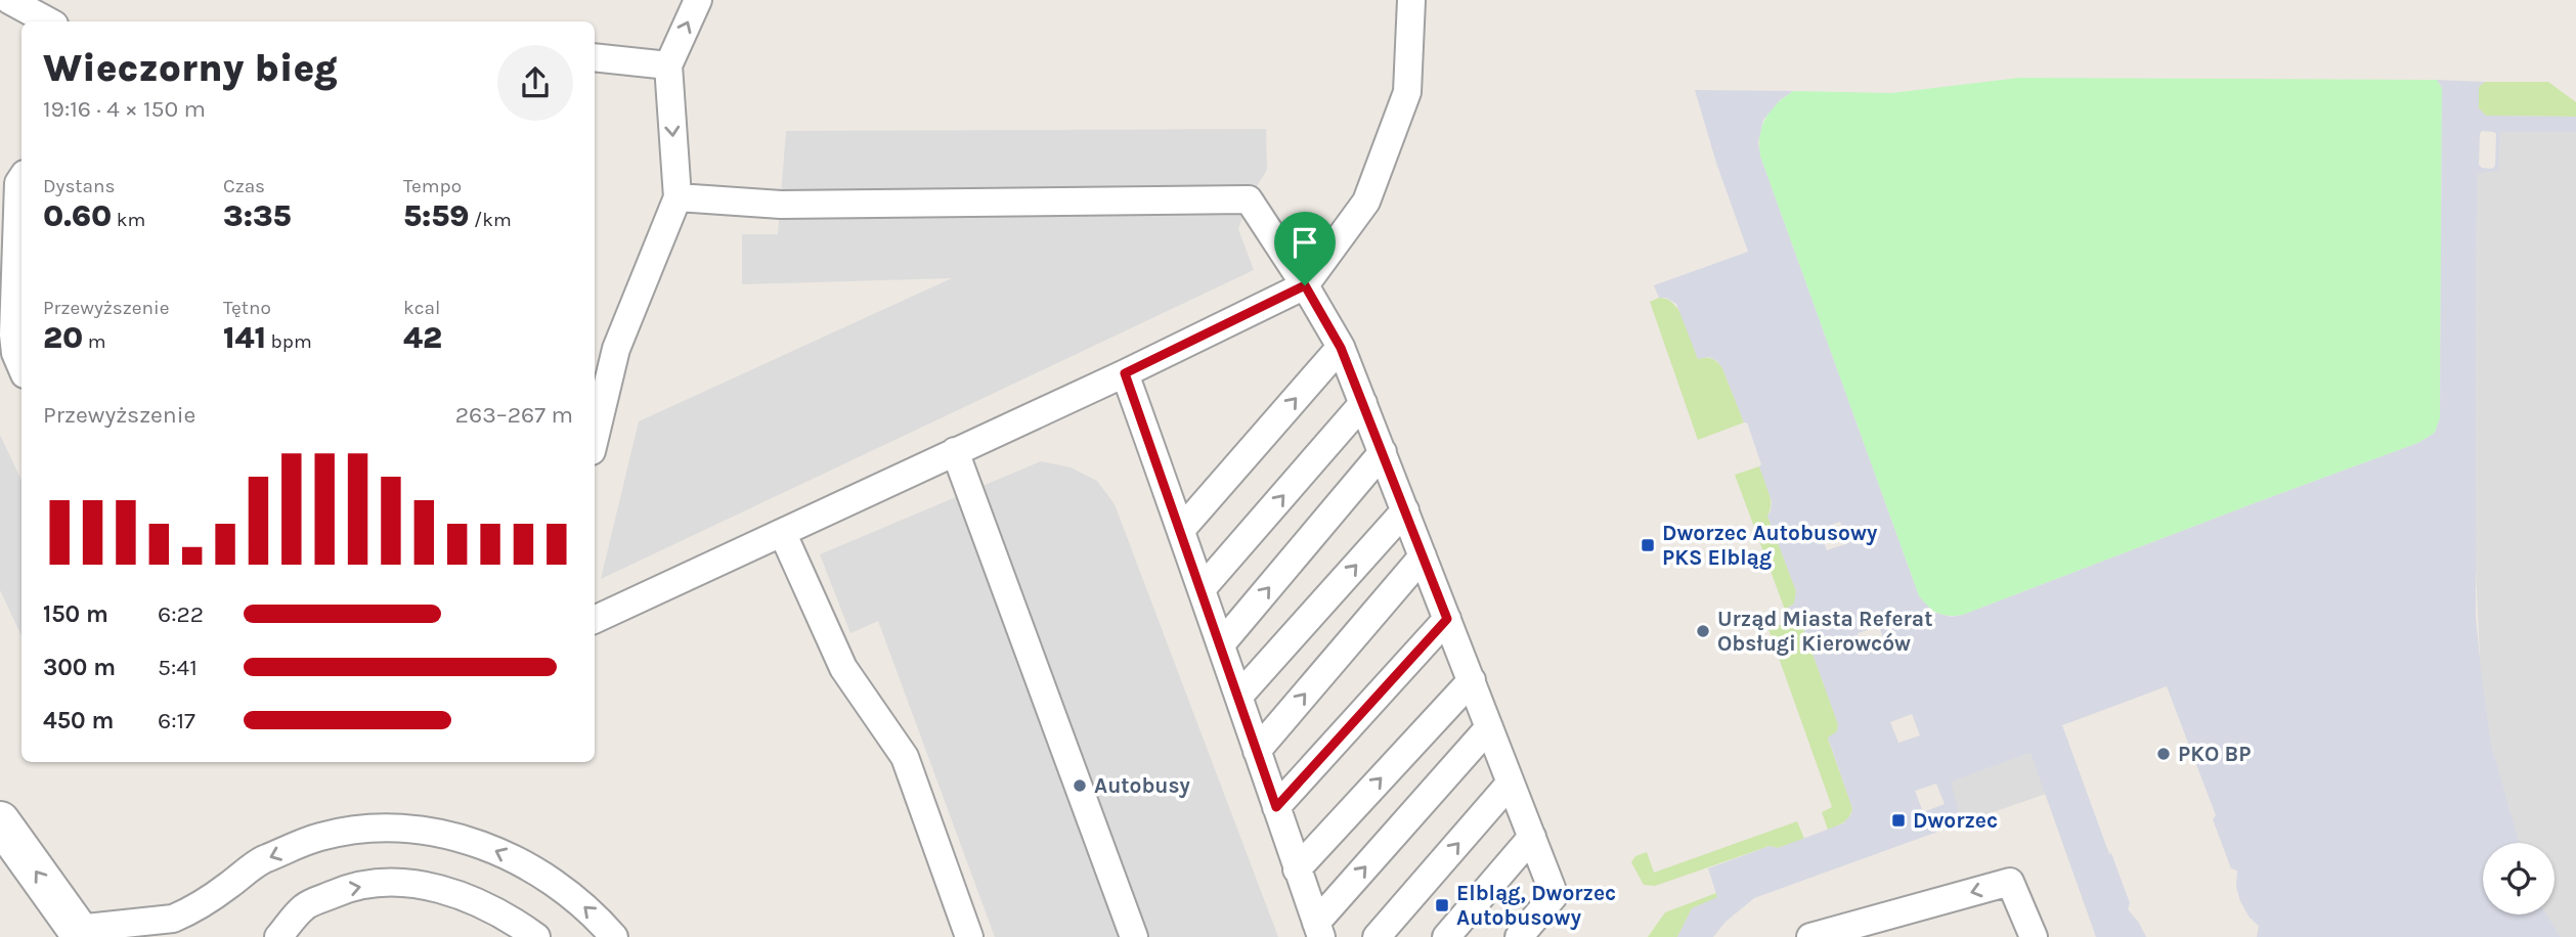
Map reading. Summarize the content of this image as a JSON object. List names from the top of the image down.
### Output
{
  "places": {
    "transit": ["Dworzec Autobusowy PKS Elbląg", "Dworzec", "Elbląg, Dworzec Autobusowy"],
    "other": ["Urząd Miasta Referat Obsługi Kierowców", "PKO BP", "Autobusy"]
  },
  "page": {
    "heading": ["Wieczorny bieg", "19:16 · 4 × 150 m"],
    "stats": [
      ["Dystans", "0.60 km"],
      ["Czas", "3:35"],
      ["Tempo", "5:59 /km"],
      ["Przewyższenie", "20 m"],
      ["Tętno", "141 bpm"],
      ["kcal", "42"]
    ],
    "chart": ["Przewyższenie", "263–267 m"],
    "list": [
      {
        "name": "150 m",
        "note": "6:22"
      },
      {
        "name": "300 m",
        "note": "5:41"
      },
      {
        "name": "450 m",
        "note": "6:17"
      }
    ]
  }
}
